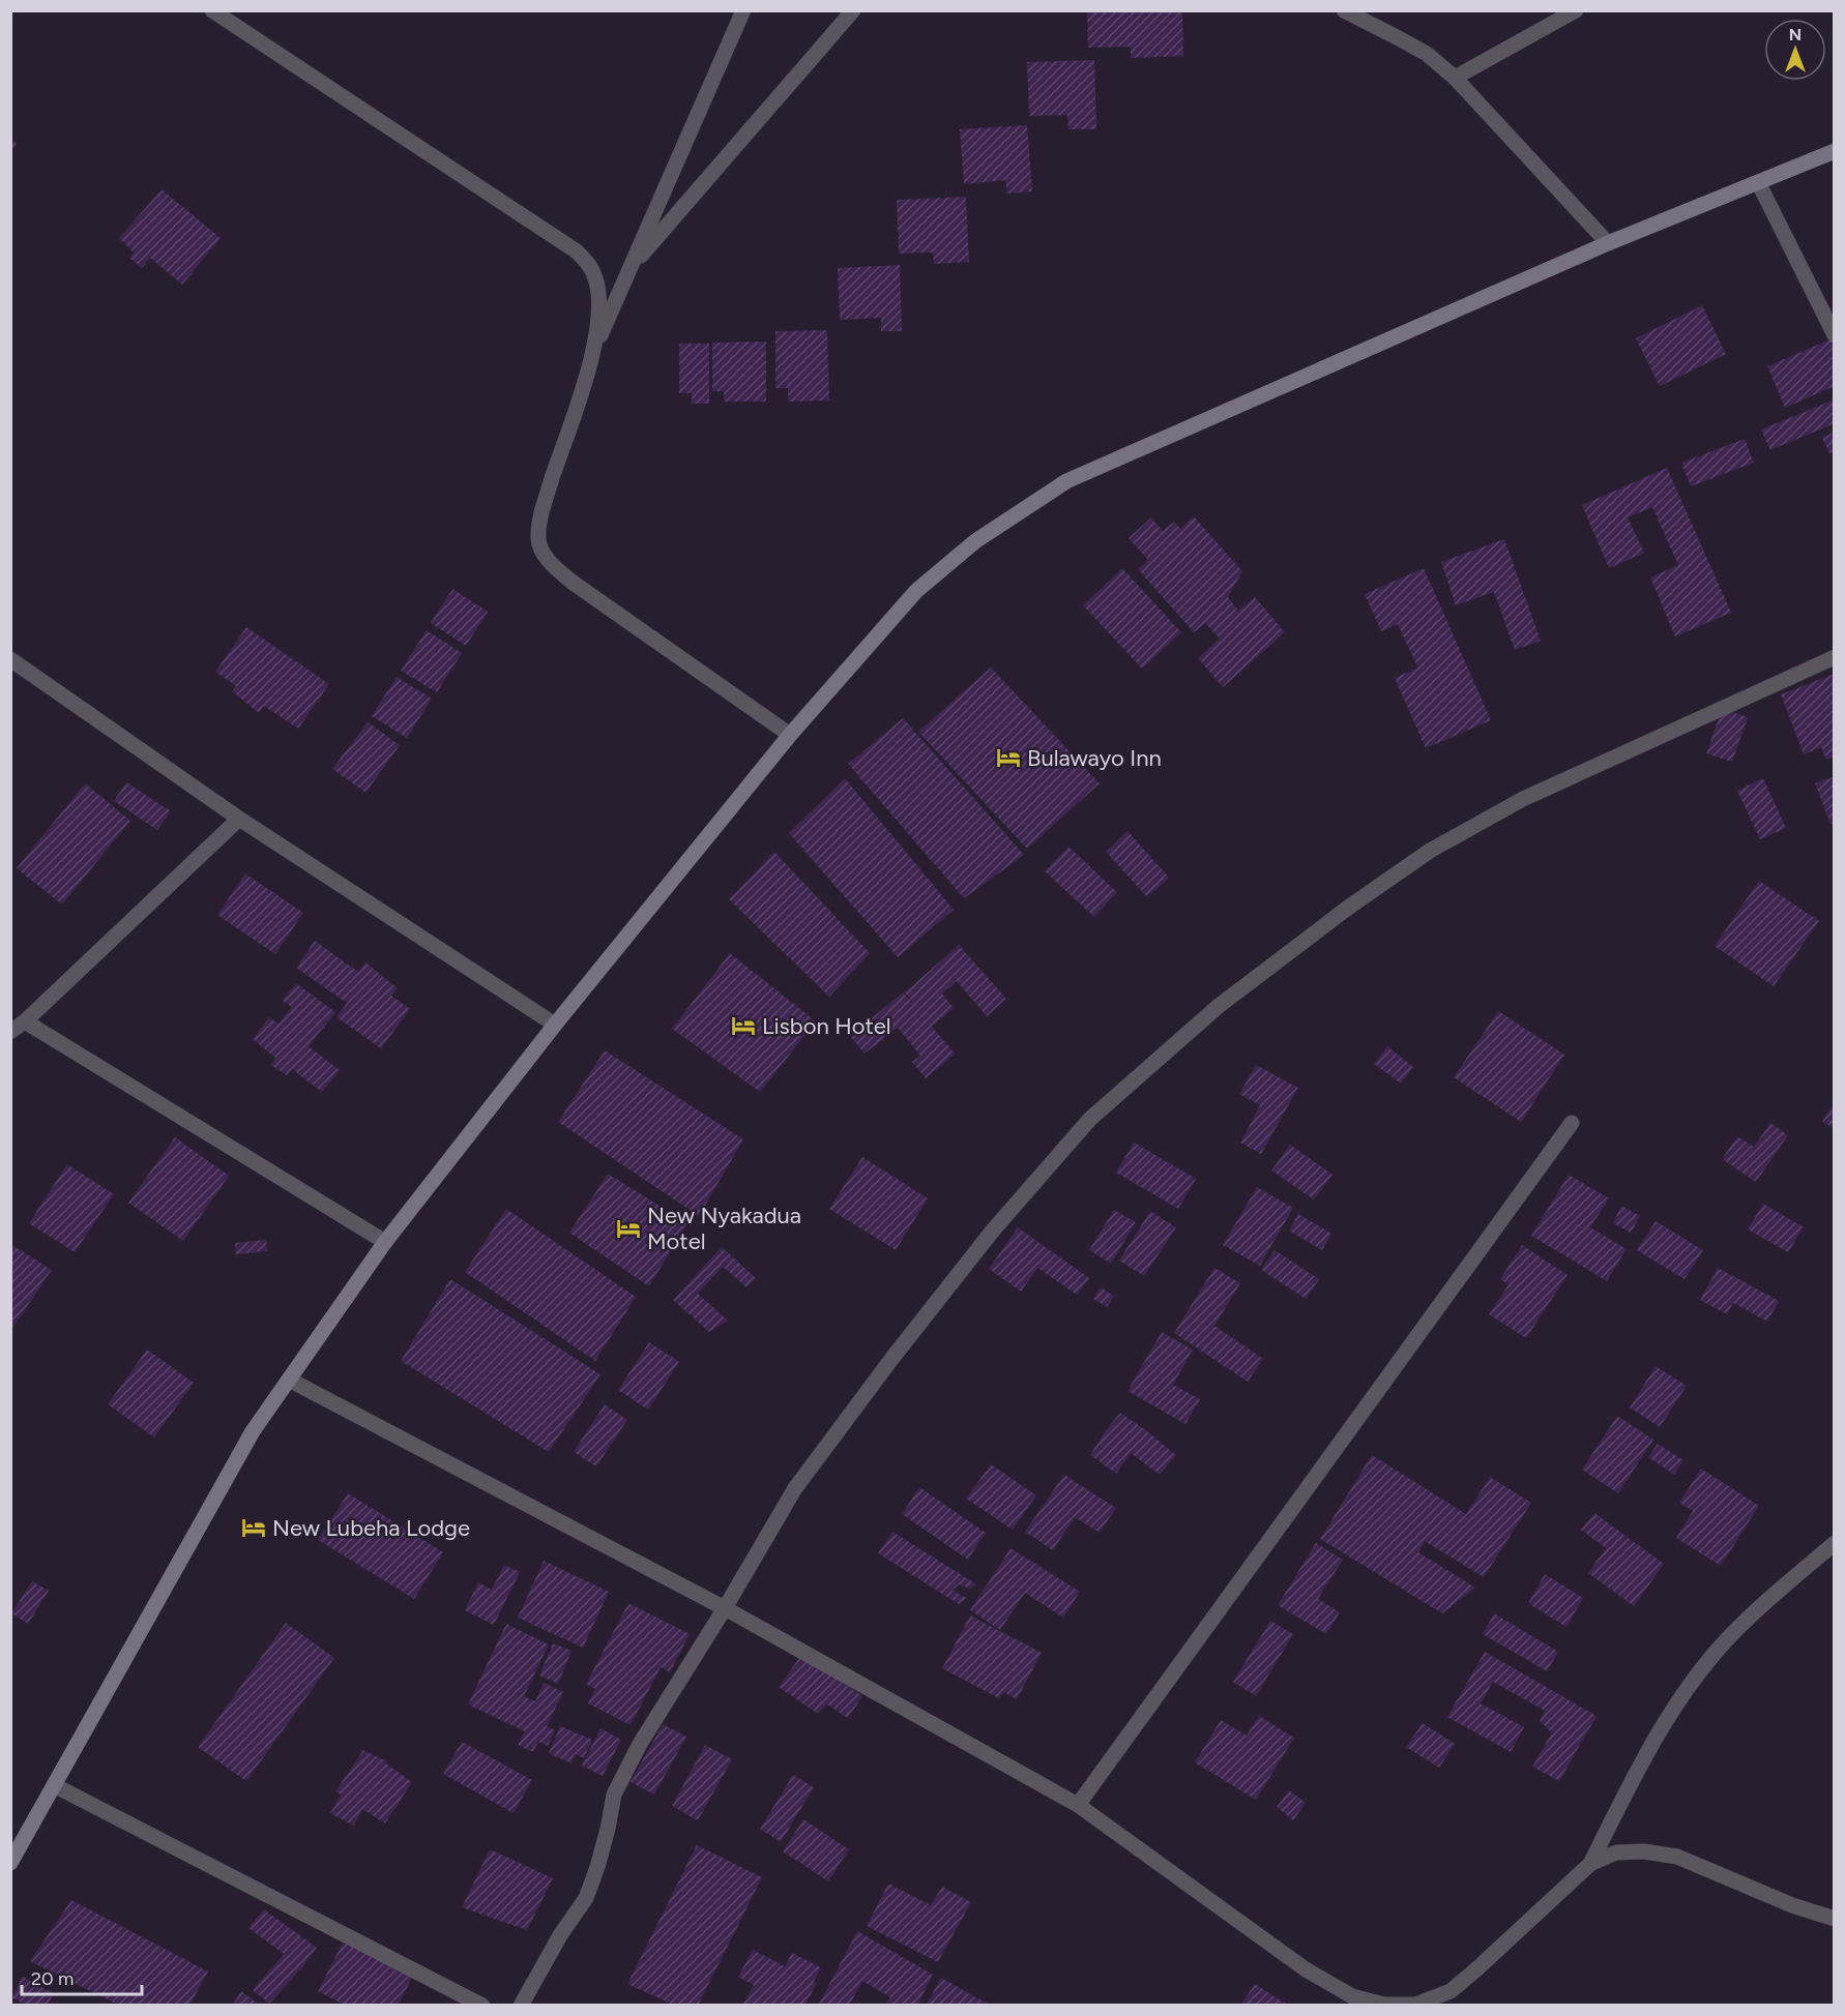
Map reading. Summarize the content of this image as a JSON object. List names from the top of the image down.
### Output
{
  "places": {
    "hotel": [
      "Bulawayo Inn",
      "Lisbon Hotel",
      "New Nyakadua Motel",
      "New Lubeha Lodge"
    ]
  },
  "scale_bar": "20 m",
  "north": "top"
}
